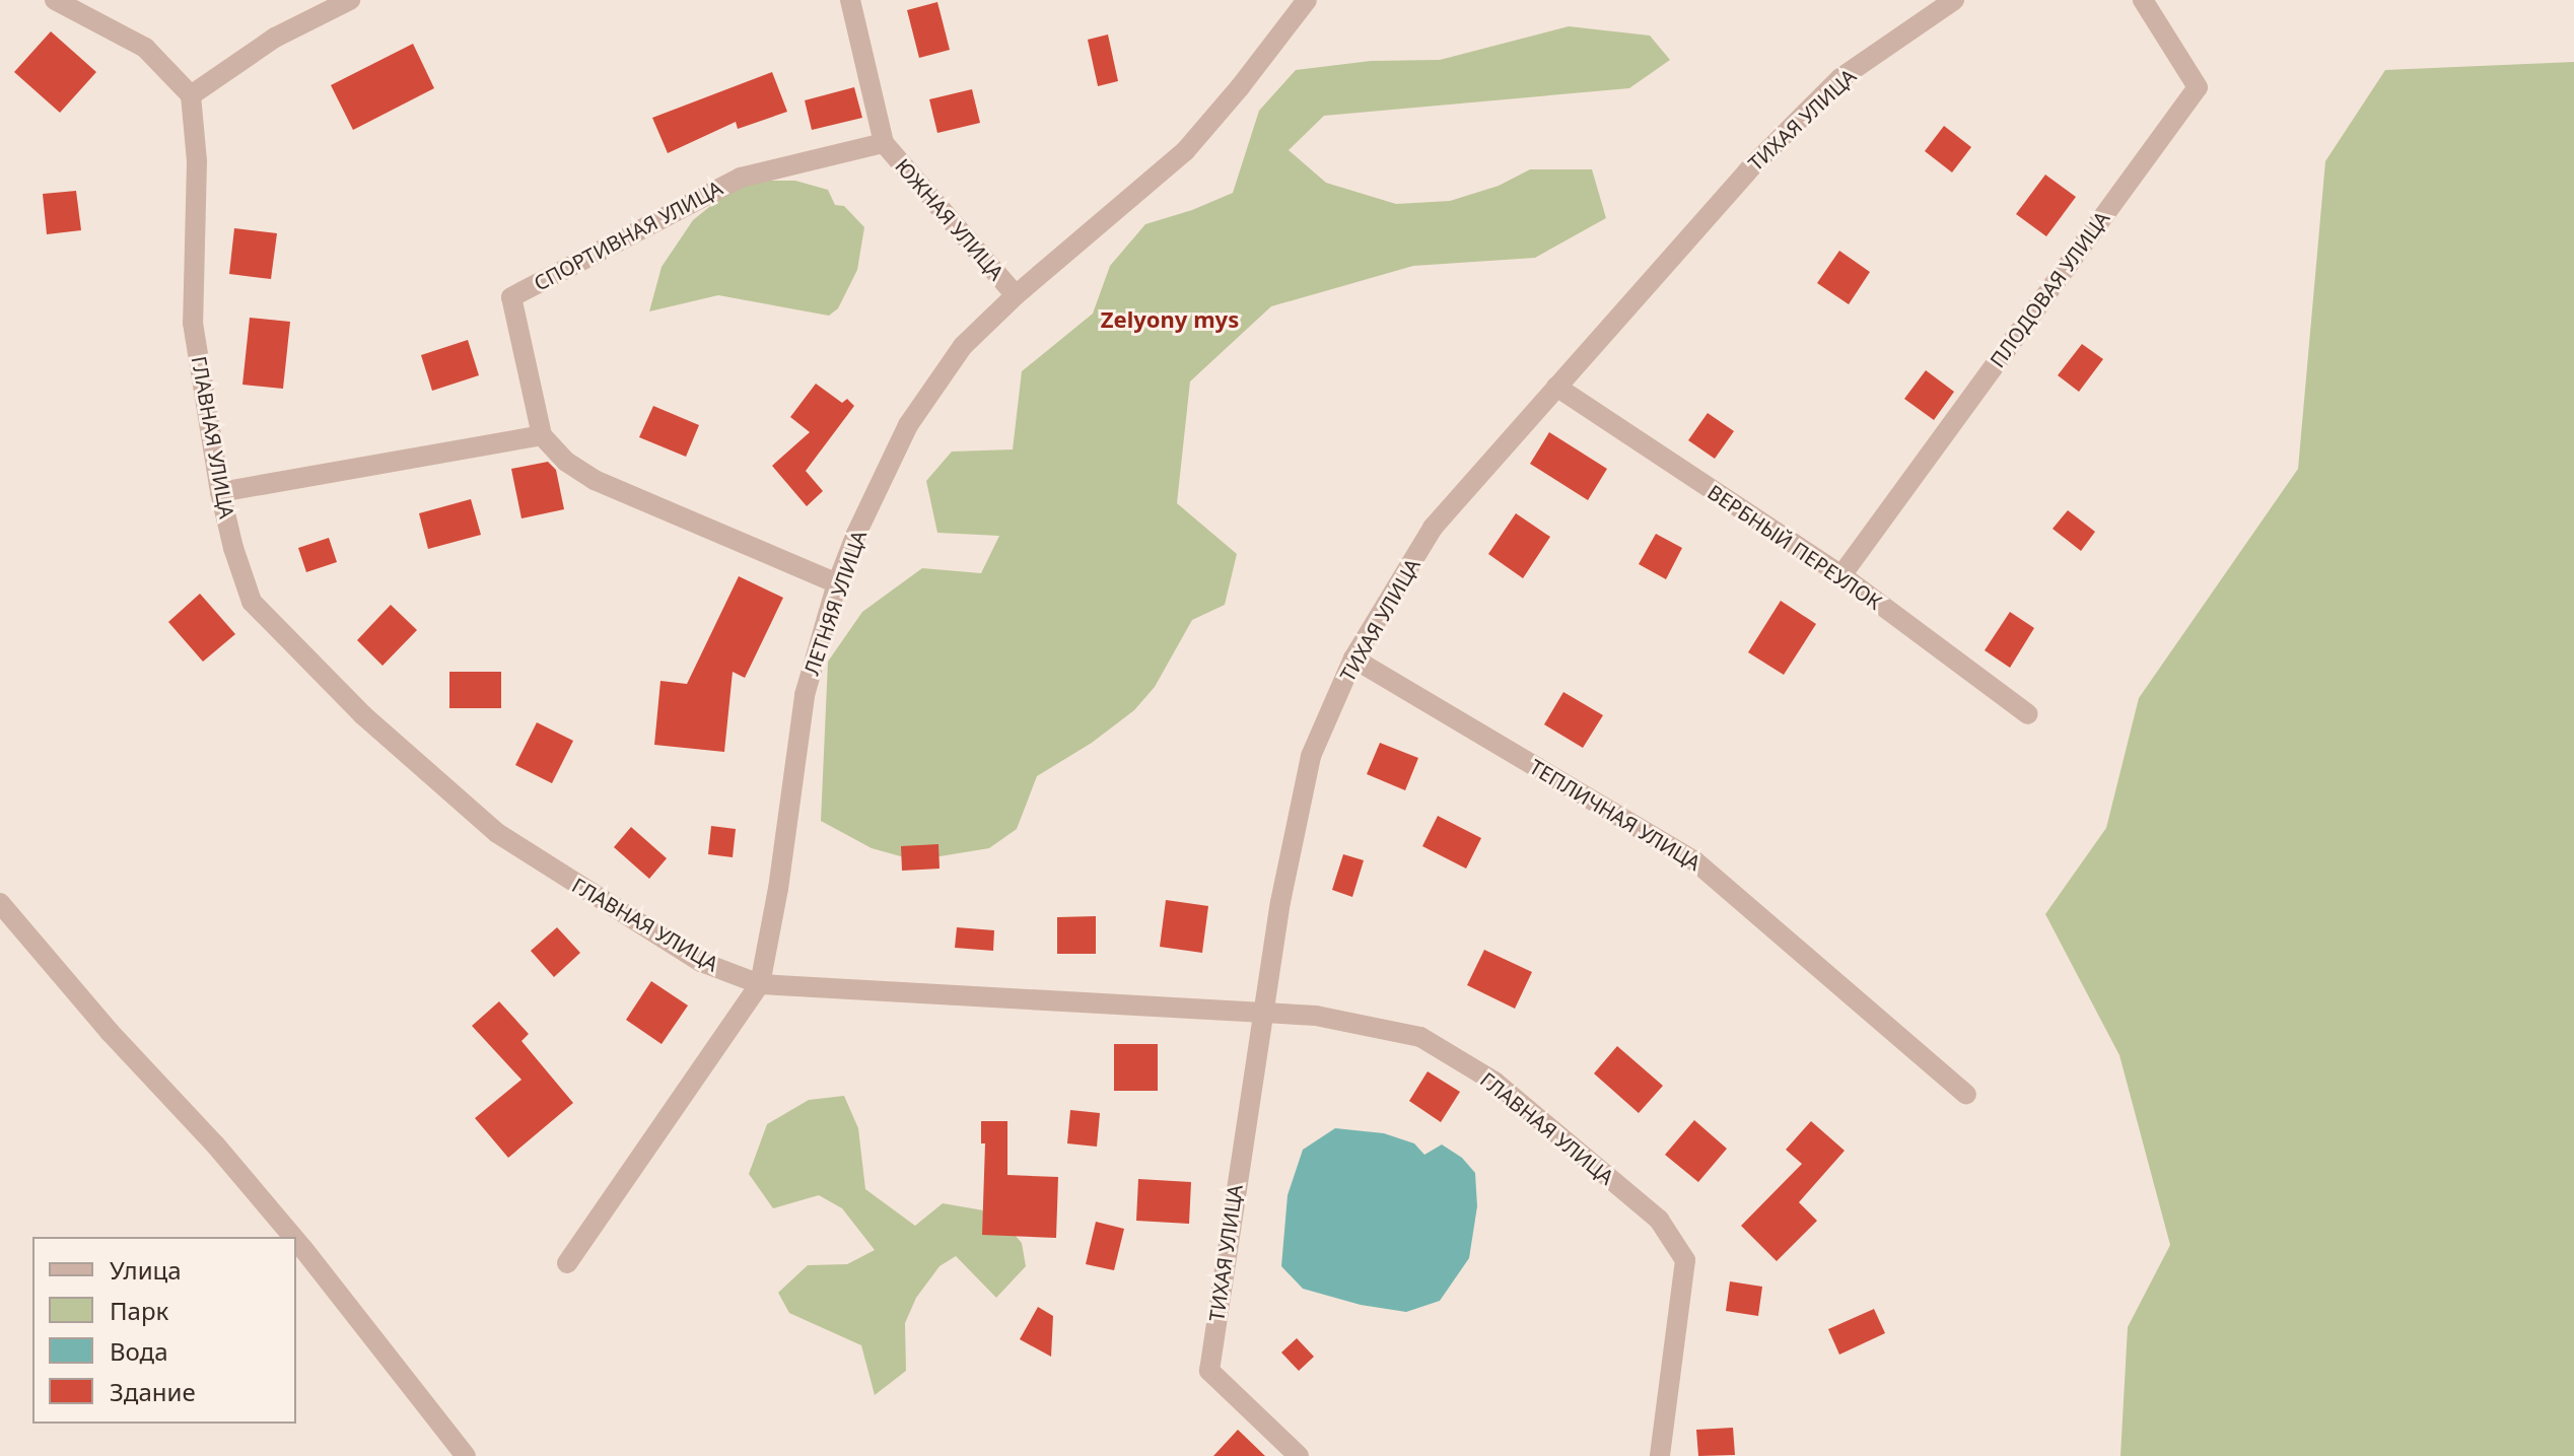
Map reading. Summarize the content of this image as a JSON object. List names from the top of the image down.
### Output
{
  "streets": {
    "street": [
      "ТИХАЯ УЛИЦА",
      "ЮЖНАЯ УЛИЦА",
      "СПОРТИВНАЯ УЛИЦА",
      "ПЛОДОВАЯ УЛИЦА",
      "ГЛАВНАЯ УЛИЦА",
      "ВЕРБНЫЙ ПЕРЕУЛОК",
      "ЛЕТНЯЯ УЛИЦА",
      "ТЕПЛИЧНАЯ УЛИЦА"
    ]
  },
  "crossings": [
    ["ТИХАЯ УЛИЦА", "ГЛАВНАЯ УЛИЦА"],
    ["ТИХАЯ УЛИЦА", "ВЕРБНЫЙ ПЕРЕУЛОК"],
    ["ТИХАЯ УЛИЦА", "ТЕПЛИЧНАЯ УЛИЦА"],
    ["ЮЖНАЯ УЛИЦА", "СПОРТИВНАЯ УЛИЦА"],
    ["ЮЖНАЯ УЛИЦА", "ЛЕТНЯЯ УЛИЦА"],
    ["ПЛОДОВАЯ УЛИЦА", "ВЕРБНЫЙ ПЕРЕУЛОК"],
    ["ГЛАВНАЯ УЛИЦА", "ЛЕТНЯЯ УЛИЦА"]
  ],
  "districts": ["Zelyony mys"],
  "legend": [
    "Улица",
    "Парк",
    "Вода",
    "Здание"
  ]
}
